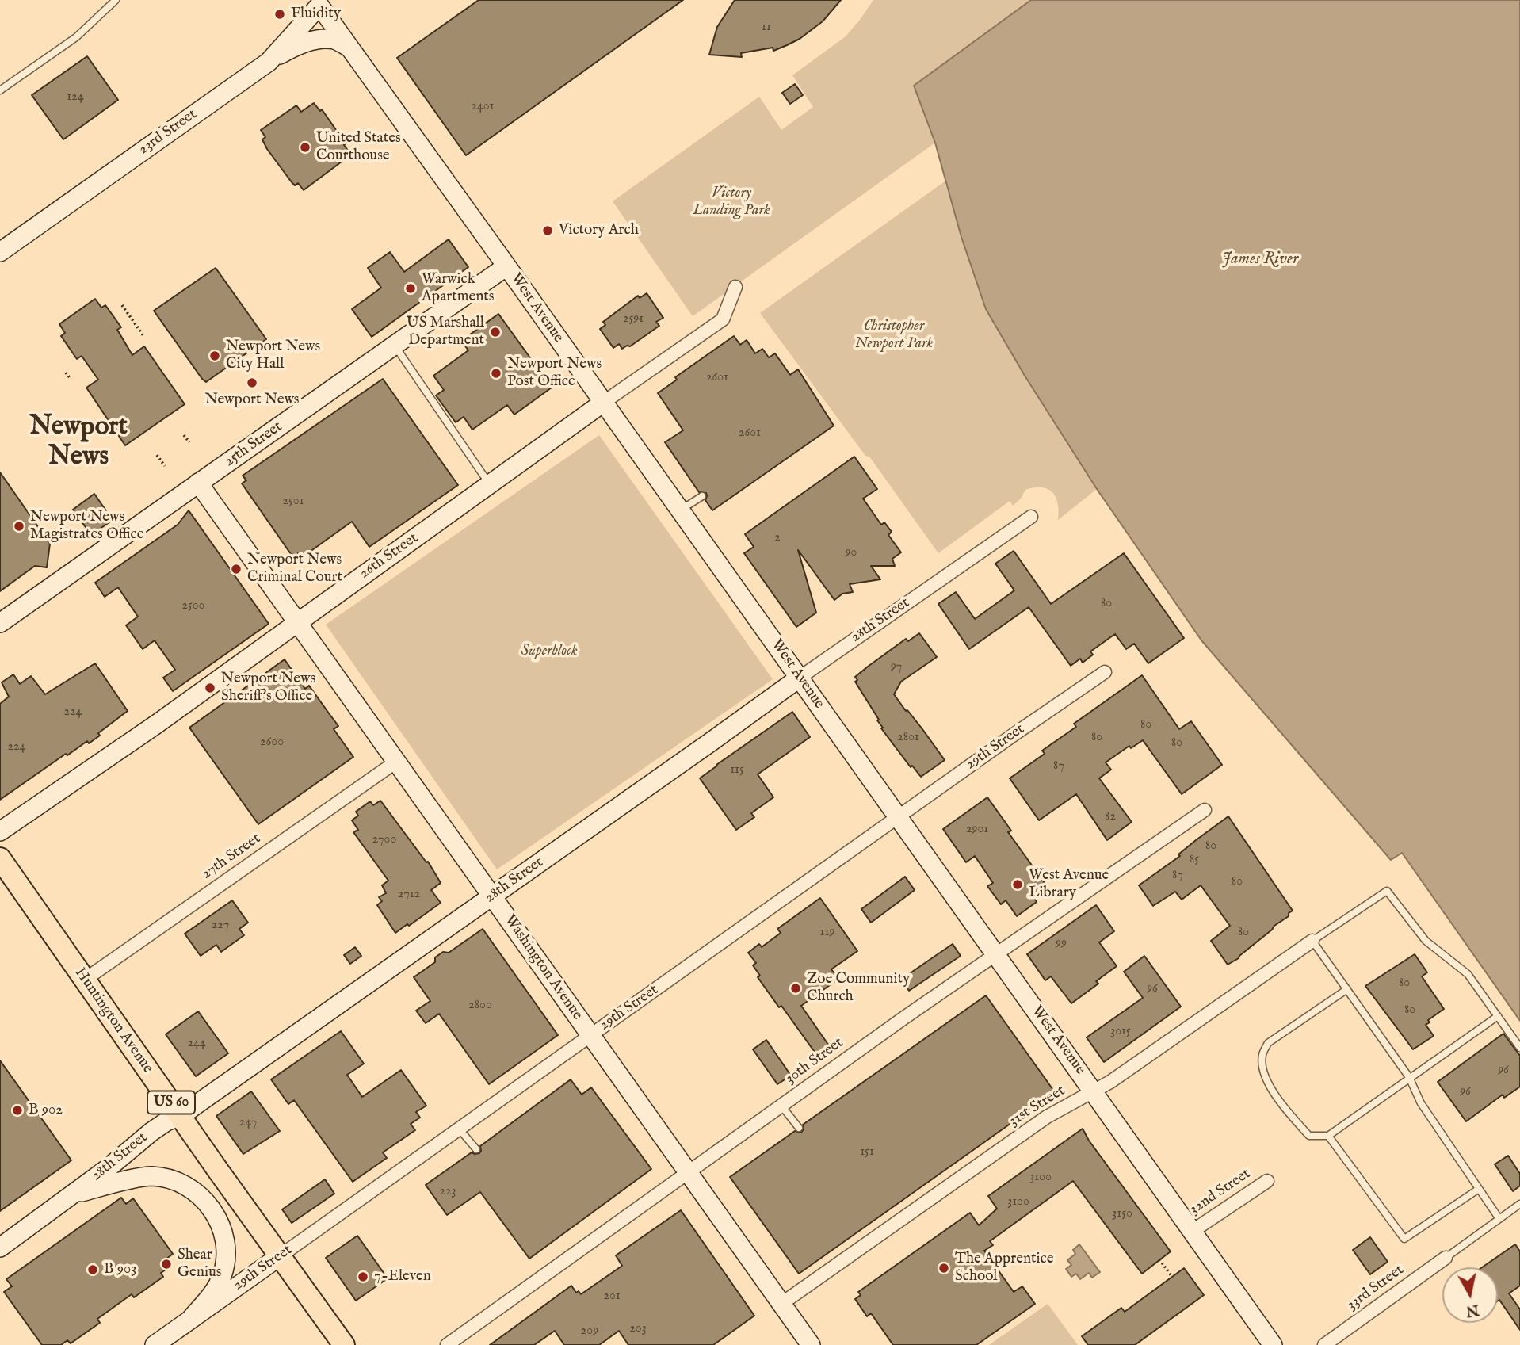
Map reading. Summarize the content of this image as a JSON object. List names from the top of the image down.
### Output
{
  "streets": {
    "main road": ["Huntington Avenue", "US 60"],
    "street": [
      "23rd Street",
      "West Avenue",
      "25th Street",
      "26th Street",
      "28th Street",
      "29th Street",
      "27th Street",
      "Washington Avenue",
      "30th Street",
      "31st Street",
      "32nd Street",
      "33rd Street"
    ]
  },
  "crossings": [
    ["23rd Street", "West Avenue"],
    ["West Avenue", "25th Street"],
    ["West Avenue", "26th Street"],
    ["West Avenue", "28th Street"],
    ["West Avenue", "29th Street"],
    ["West Avenue", "30th Street"],
    ["West Avenue", "31st Street"],
    ["West Avenue", "32nd Street"],
    ["25th Street", "Washington Avenue"],
    ["26th Street", "Washington Avenue"],
    ["28th Street", "Washington Avenue"],
    ["28th Street", "Huntington Avenue"],
    ["29th Street", "Washington Avenue"],
    ["29th Street", "Huntington Avenue"],
    ["27th Street", "Washington Avenue"],
    ["27th Street", "Huntington Avenue"],
    ["Washington Avenue", "30th Street"],
    ["Washington Avenue", "31st Street"]
  ],
  "districts": ["Newport News"],
  "water": ["James River"],
  "parks": ["Victory Landing Park", "Christopher Newport Park", "Superblock"],
  "places": [
    "Fluidity",
    "United States Courthouse",
    "Victory Arch",
    "Warwick Apartments",
    "US Marshall Department",
    "Newport News City Hall",
    "Newport News Post Office",
    "Newport News",
    "Newport News Magistrates Office",
    "Newport News Criminal Court",
    "Newport News Sheriff's Office",
    "West Avenue Library",
    "Zoe Community Church",
    "B 902",
    "Shear Genius",
    "The Apprentice School",
    "B 903",
    "7-Eleven"
  ],
  "house_numbers": [
    "11",
    "124",
    "2401",
    "2591",
    "2601",
    "2601",
    "2501",
    "2",
    "90",
    "80",
    "2500",
    "97",
    "224",
    "80",
    "2801",
    "80",
    "2600",
    "80",
    "224",
    "87",
    "115",
    "82",
    "2901",
    "2700",
    "80",
    "85",
    "87",
    "80",
    "2712",
    "227",
    "119",
    "80",
    "99",
    "80",
    "96",
    "2800",
    "80",
    "3015",
    "244",
    "96",
    "96",
    "247",
    "151",
    "3100",
    "223",
    "3100",
    "3150",
    "201",
    "203",
    "209"
  ],
  "north": "bottom"
}
